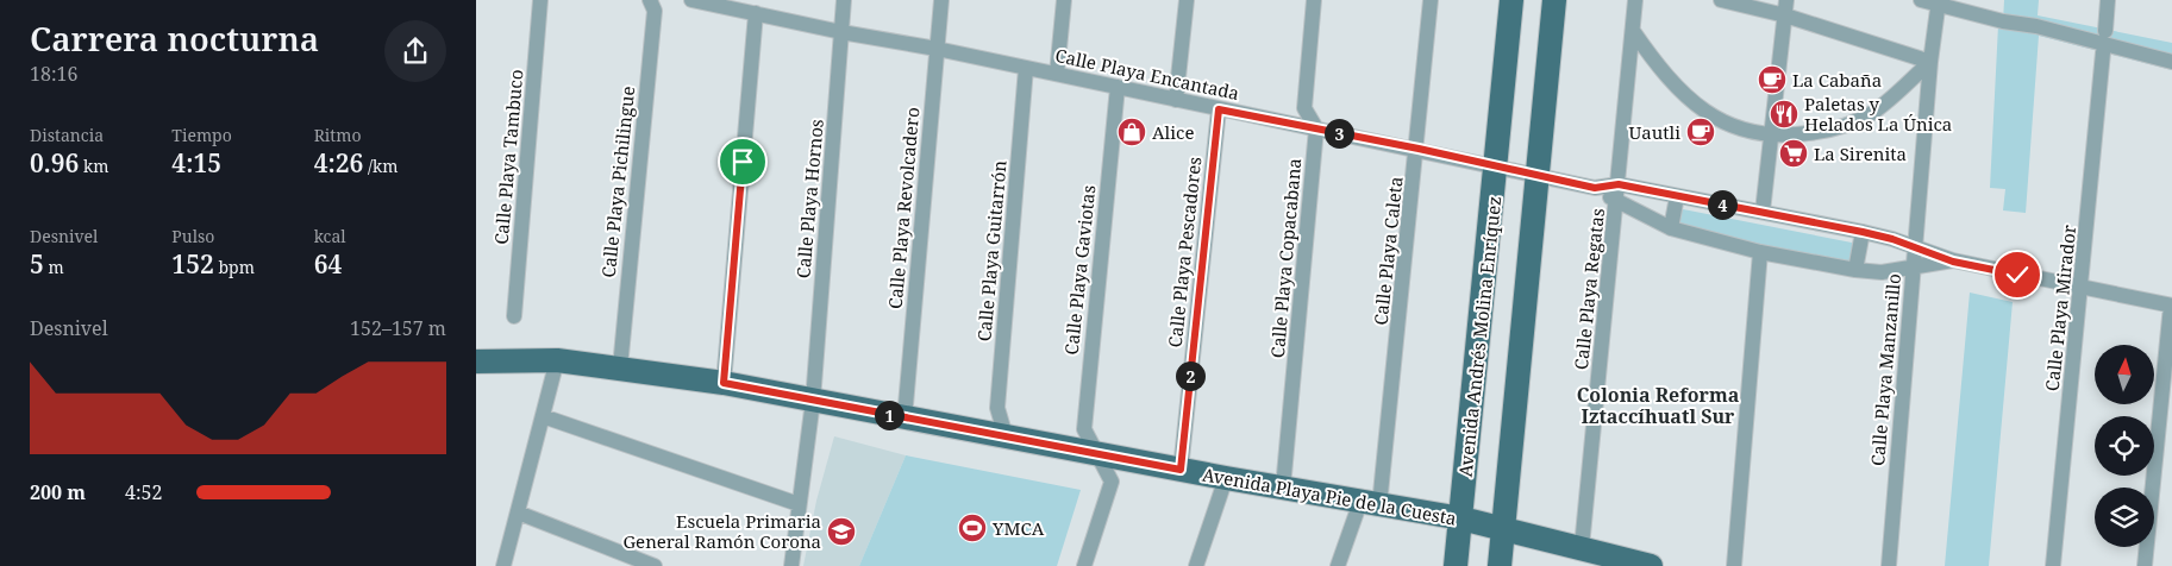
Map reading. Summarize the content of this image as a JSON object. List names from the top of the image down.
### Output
{
  "streets": {
    "main road": ["Avenida Andrés Molina Enríquez", "Avenida Playa Pie de la Cuesta"],
    "street": [
      "Calle Playa Encantada",
      "Calle Playa Tambuco",
      "Calle Playa Pichilingue",
      "Calle Playa Hornos",
      "Calle Playa Revolcadero",
      "Calle Playa Guitarrón",
      "Calle Playa Caleta",
      "Calle Playa Pescadores",
      "Calle Playa Copacabana",
      "Calle Playa Gaviotas",
      "Calle Playa Regatas",
      "Calle Playa Mirador",
      "Calle Playa Manzanillo"
    ]
  },
  "crossings": [
    ["Calle Playa Encantada", "Calle Playa Hornos"],
    ["Calle Playa Encantada", "Calle Playa Revolcadero"],
    ["Calle Playa Encantada", "Calle Playa Guitarrón"],
    ["Calle Playa Encantada", "Calle Playa Caleta"],
    ["Calle Playa Encantada", "Calle Playa Pescadores"],
    ["Calle Playa Encantada", "Calle Playa Copacabana"],
    ["Calle Playa Encantada", "Calle Playa Gaviotas"],
    ["Calle Playa Encantada", "Calle Playa Regatas"],
    ["Calle Playa Encantada", "Calle Playa Mirador"],
    ["Calle Playa Encantada", "Avenida Andrés Molina Enríquez"],
    ["Calle Playa Encantada", "Calle Playa Manzanillo"],
    ["Calle Playa Pichilingue", "Avenida Playa Pie de la Cuesta"],
    ["Calle Playa Hornos", "Avenida Playa Pie de la Cuesta"],
    ["Calle Playa Revolcadero", "Avenida Playa Pie de la Cuesta"],
    ["Calle Playa Guitarrón", "Avenida Playa Pie de la Cuesta"],
    ["Calle Playa Caleta", "Avenida Playa Pie de la Cuesta"],
    ["Calle Playa Pescadores", "Avenida Playa Pie de la Cuesta"],
    ["Calle Playa Copacabana", "Avenida Playa Pie de la Cuesta"],
    ["Calle Playa Gaviotas", "Avenida Playa Pie de la Cuesta"],
    ["Calle Playa Regatas", "Avenida Playa Pie de la Cuesta"],
    ["Avenida Andrés Molina Enríquez", "Avenida Playa Pie de la Cuesta"]
  ],
  "districts": ["Colonia Reforma Iztaccíhuatl Sur"],
  "places": {
    "cafe": ["La Cabaña", "Uautli"],
    "restaurant": ["Paletas y Helados La Única"],
    "shop": ["Alice"],
    "supermarket": ["La Sirenita"],
    "sports": ["YMCA"],
    "school or university": ["Escuela Primaria General Ramón Corona"]
  },
  "north": "top",
  "page": {
    "heading": ["Carrera nocturna", "18:16"],
    "stats": [
      ["Distancia", "0.96 km"],
      ["Tiempo", "4:15"],
      ["Ritmo", "4:26 /km"],
      ["Desnivel", "5 m"],
      ["Pulso", "152 bpm"],
      ["kcal", "64"]
    ],
    "pins": [
      "3",
      "4",
      "2",
      "1"
    ],
    "chart": ["Desnivel", "152–157 m"],
    "list": [
      {
        "name": "200 m",
        "note": "4:52"
      }
    ]
  }
}
